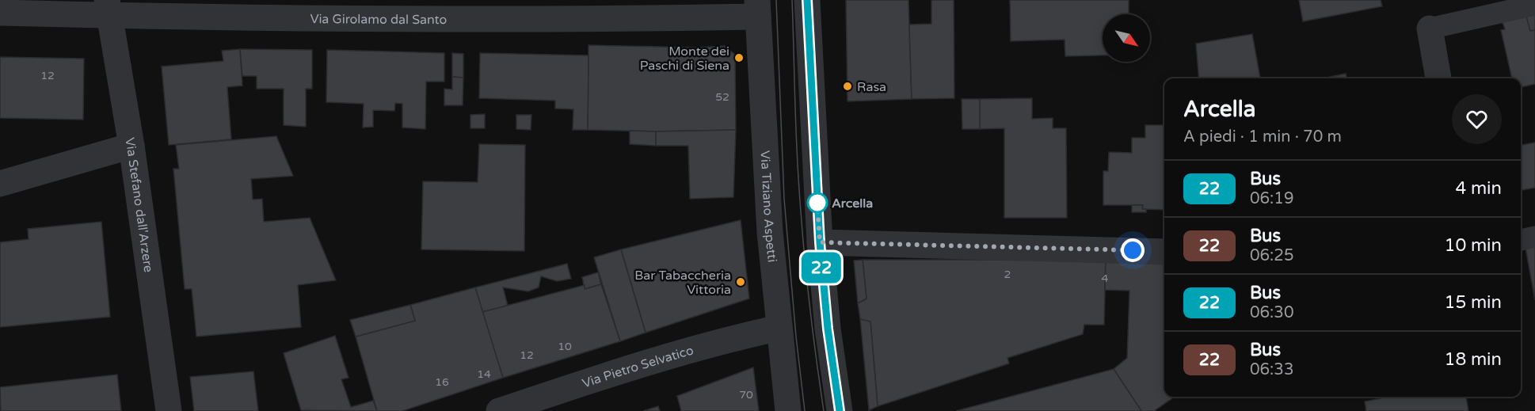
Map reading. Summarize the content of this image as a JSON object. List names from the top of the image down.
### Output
{
  "streets": {
    "street": [
      "Via Girolamo dal Santo",
      "Via Stefano dall'Arzere",
      "Via Tiziano Aspetti",
      "Via Pietro Selvatico"
    ]
  },
  "crossings": [
    ["Via Girolamo dal Santo", "Via Stefano dall'Arzere"],
    ["Via Girolamo dal Santo", "Via Tiziano Aspetti"],
    ["Via Tiziano Aspetti", "Via Pietro Selvatico"]
  ],
  "places": [
    "Monte dei Paschi di Siena",
    "Rasa",
    "Arcella",
    "Bar Tabaccheria Vittoria"
  ],
  "lines": ["bus line 22"],
  "house_numbers": [
    "12",
    "52",
    "2",
    "4",
    "10",
    "12",
    "14",
    "16",
    "70"
  ],
  "north": "bottom right",
  "page": {
    "on_map": "22",
    "heading": ["Arcella", "A piedi · 1 min · 70 m"],
    "list": [
      {
        "mark": "22",
        "name": "Bus",
        "note": "06:19",
        "value": "4 min"
      },
      {
        "mark": "22",
        "name": "Bus",
        "note": "06:25",
        "value": "10 min"
      },
      {
        "mark": "22",
        "name": "Bus",
        "note": "06:30",
        "value": "15 min"
      },
      {
        "mark": "22",
        "name": "Bus",
        "note": "06:33",
        "value": "18 min"
      }
    ]
  }
}
